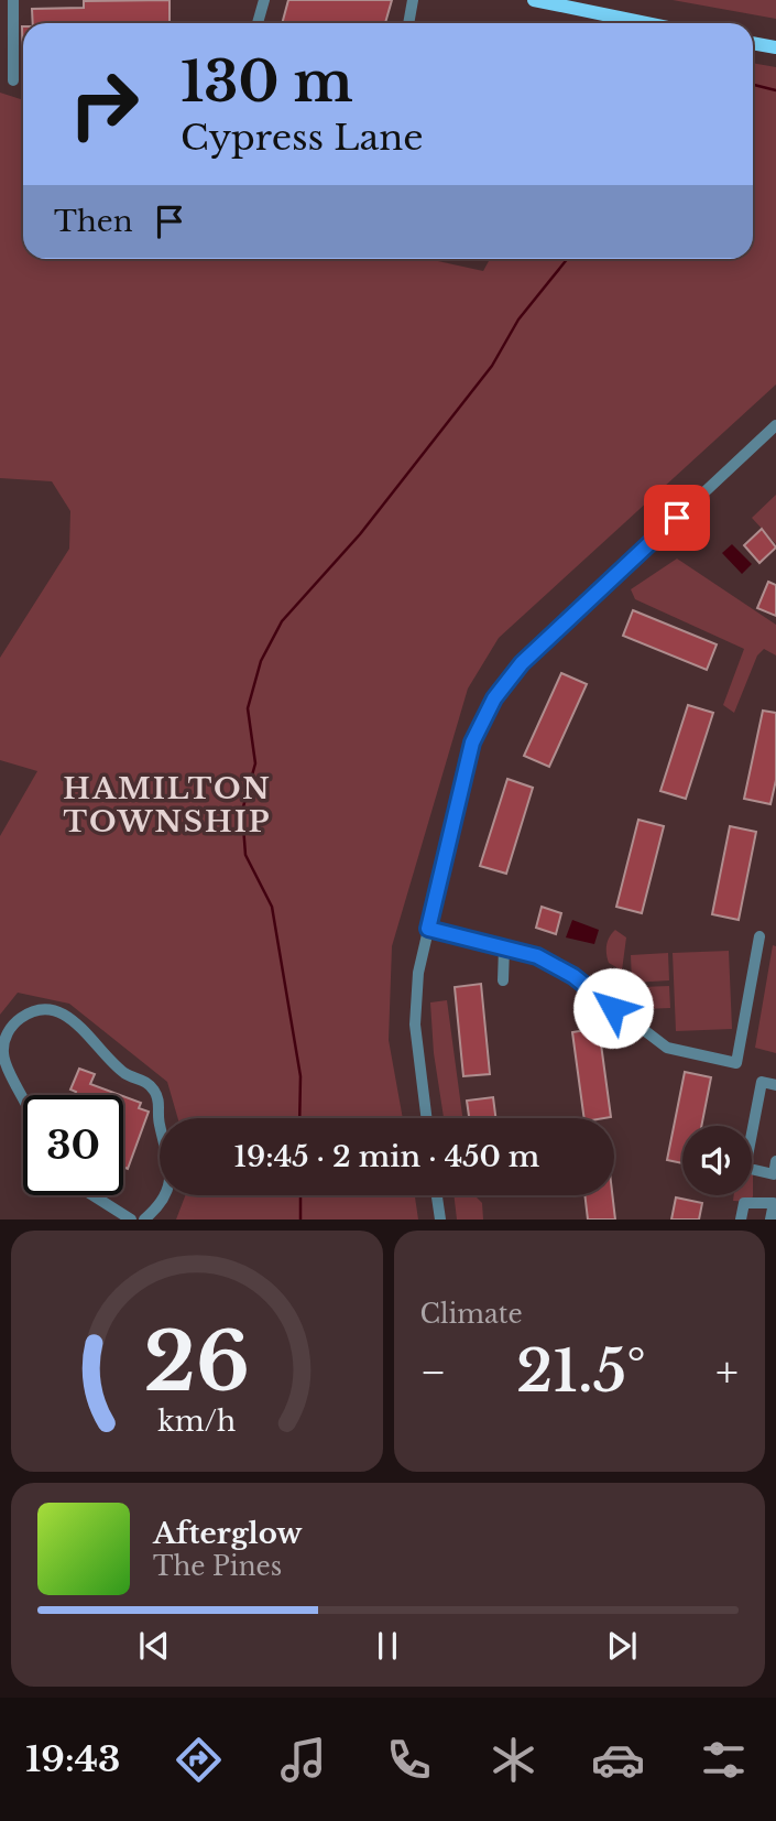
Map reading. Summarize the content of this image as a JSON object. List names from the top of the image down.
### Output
{
  "districts": ["HAMILTON TOWNSHIP"],
  "page": {
    "turn": ["130 m", "Cypress Lane"],
    "then": "Then",
    "limit": "30",
    "trip": "19:45 · 2 min · 450 m",
    "tile": "Climate",
    "heat": ["−", "21.5°", "+"],
    "song": ["Afterglow", "The Pines"],
    "tabs": "19:43",
    "gauge": ["26", "km/h"]
  }
}
